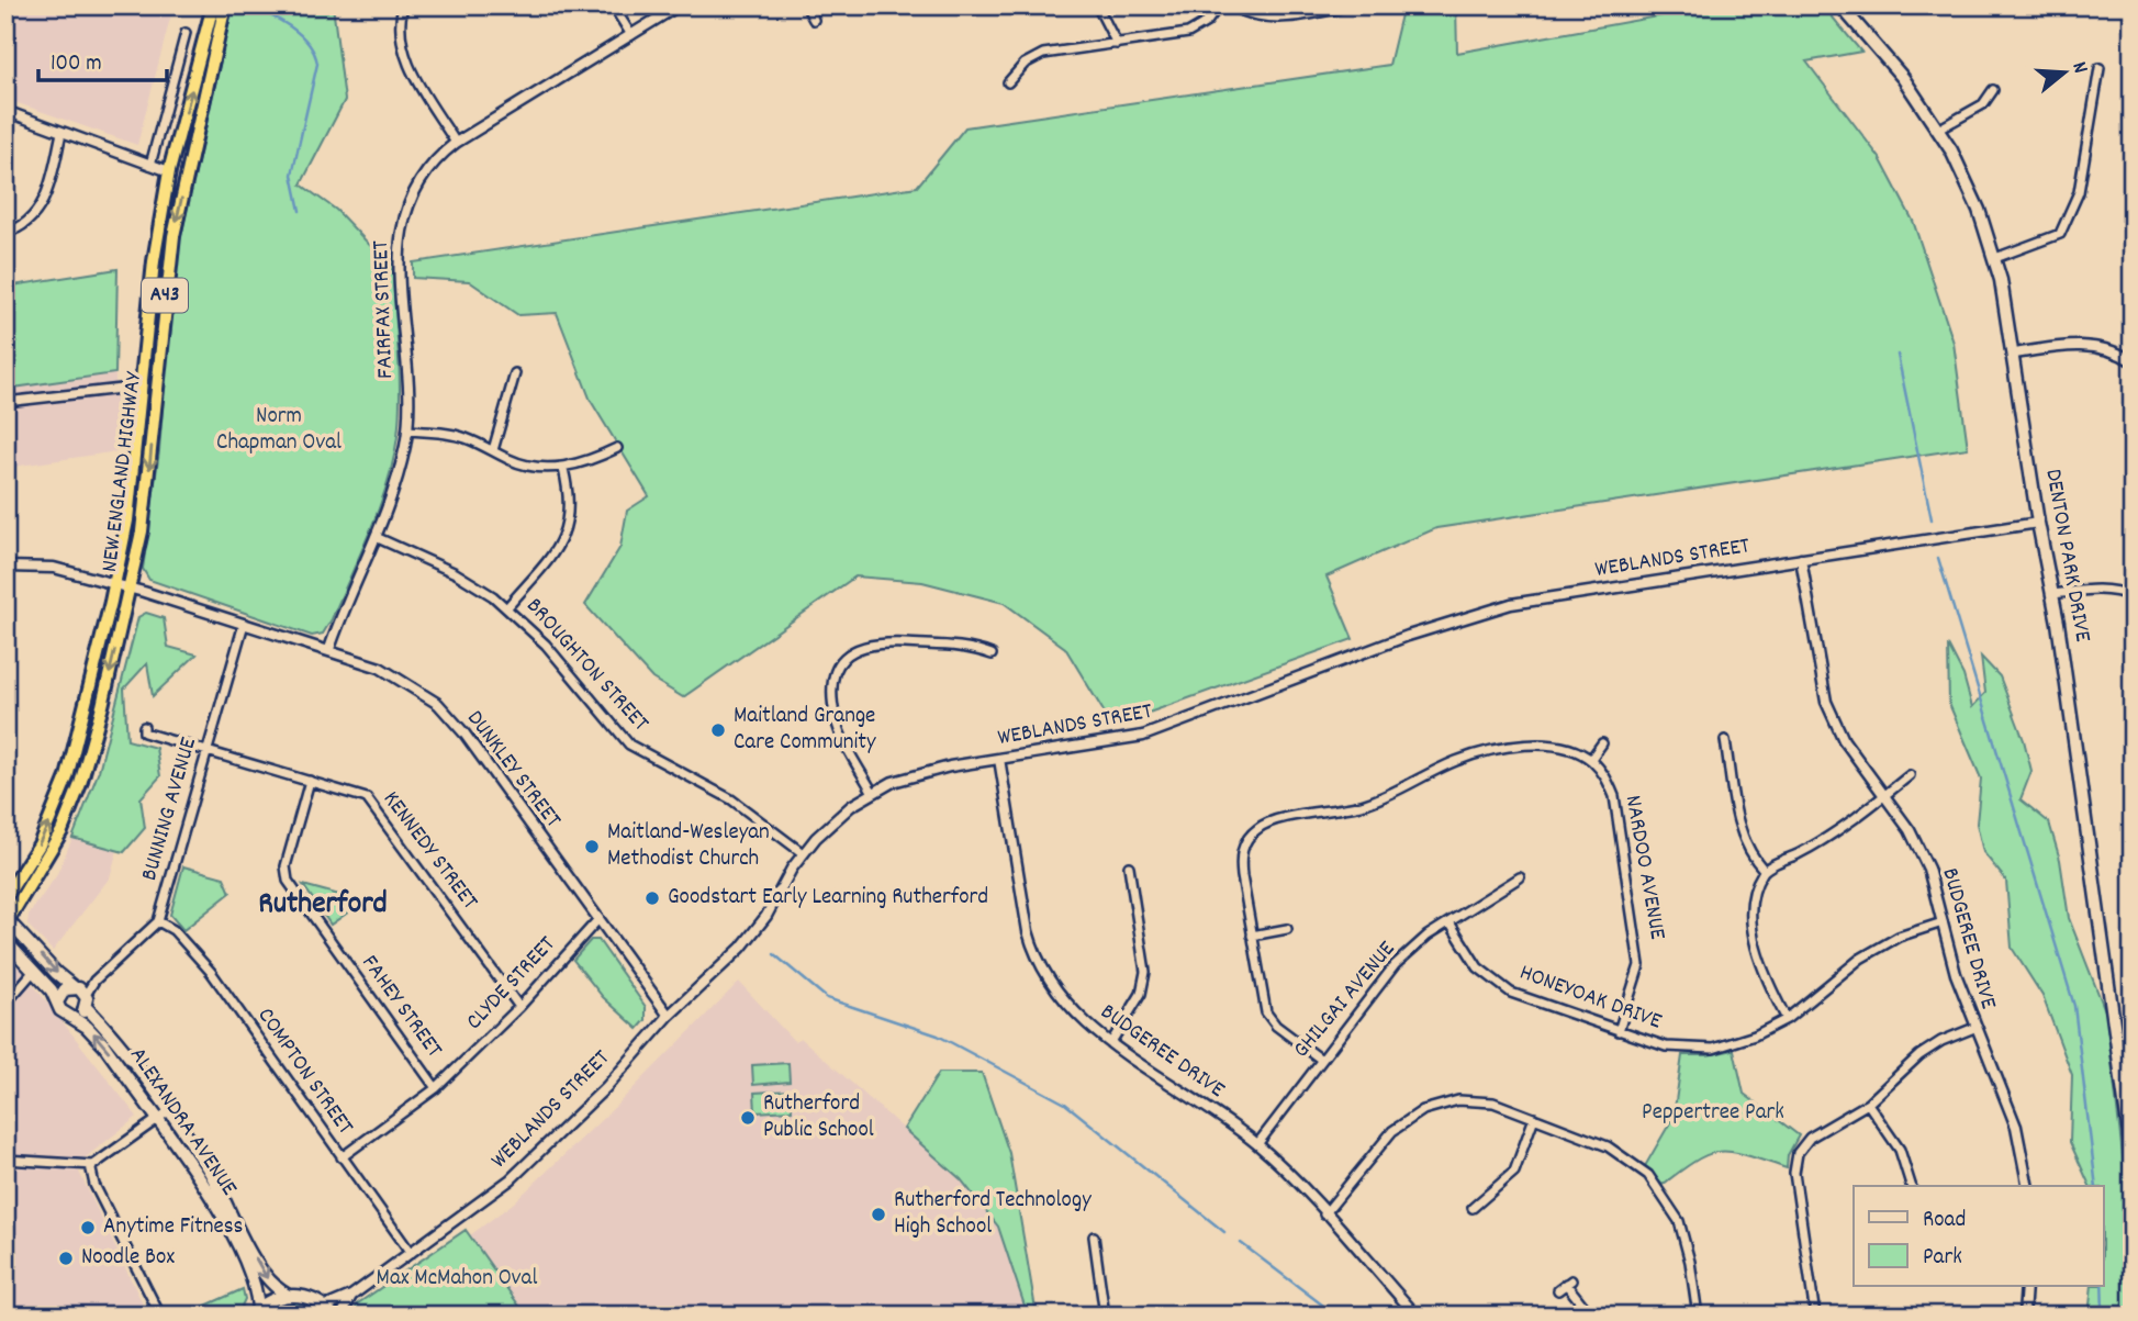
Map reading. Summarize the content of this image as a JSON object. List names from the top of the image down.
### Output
{
  "streets": {
    "highway": ["A43", "NEW ENGLAND HIGHWAY"],
    "main road": ["DENTON PARK DRIVE", "ALEXANDRA AVENUE"],
    "street": [
      "FAIRFAX STREET",
      "WEBLANDS STREET",
      "BROUGHTON STREET",
      "DUNKLEY STREET",
      "BUNNING AVENUE",
      "KENNEDY STREET",
      "NARDOO AVENUE",
      "BUDGEREE DRIVE",
      "CLYDE STREET",
      "HONEYOAK DRIVE",
      "GHILGAI AVENUE",
      "FAHEY STREET",
      "COMPTON STREET"
    ]
  },
  "crossings": [
    ["FAIRFAX STREET", "BROUGHTON STREET"],
    ["FAIRFAX STREET", "DUNKLEY STREET"],
    ["NEW ENGLAND HIGHWAY", "DUNKLEY STREET"],
    ["DENTON PARK DRIVE", "WEBLANDS STREET"],
    ["WEBLANDS STREET", "BROUGHTON STREET"],
    ["WEBLANDS STREET", "DUNKLEY STREET"],
    ["WEBLANDS STREET", "BUDGEREE DRIVE"],
    ["WEBLANDS STREET", "COMPTON STREET"],
    ["DUNKLEY STREET", "BUNNING AVENUE"],
    ["DUNKLEY STREET", "CLYDE STREET"],
    ["BUNNING AVENUE", "KENNEDY STREET"],
    ["BUNNING AVENUE", "COMPTON STREET"],
    ["KENNEDY STREET", "CLYDE STREET"],
    ["KENNEDY STREET", "FAHEY STREET"],
    ["NARDOO AVENUE", "HONEYOAK DRIVE"],
    ["BUDGEREE DRIVE", "HONEYOAK DRIVE"],
    ["BUDGEREE DRIVE", "GHILGAI AVENUE"],
    ["CLYDE STREET", "FAHEY STREET"],
    ["CLYDE STREET", "COMPTON STREET"],
    ["HONEYOAK DRIVE", "GHILGAI AVENUE"]
  ],
  "districts": ["Rutherford"],
  "parks": ["Norm Chapman Oval", "Peppertree Park", "Max McMahon Oval"],
  "places": [
    "Maitland Grange Care Community",
    "Maitland-Wesleyan Methodist Church",
    "Goodstart Early Learning Rutherford",
    "Rutherford Public School",
    "Rutherford Technology High School",
    "Anytime Fitness",
    "Noodle Box"
  ],
  "legend": ["Road", "Park"],
  "scale_bar": "100 m",
  "north": "right"
}
